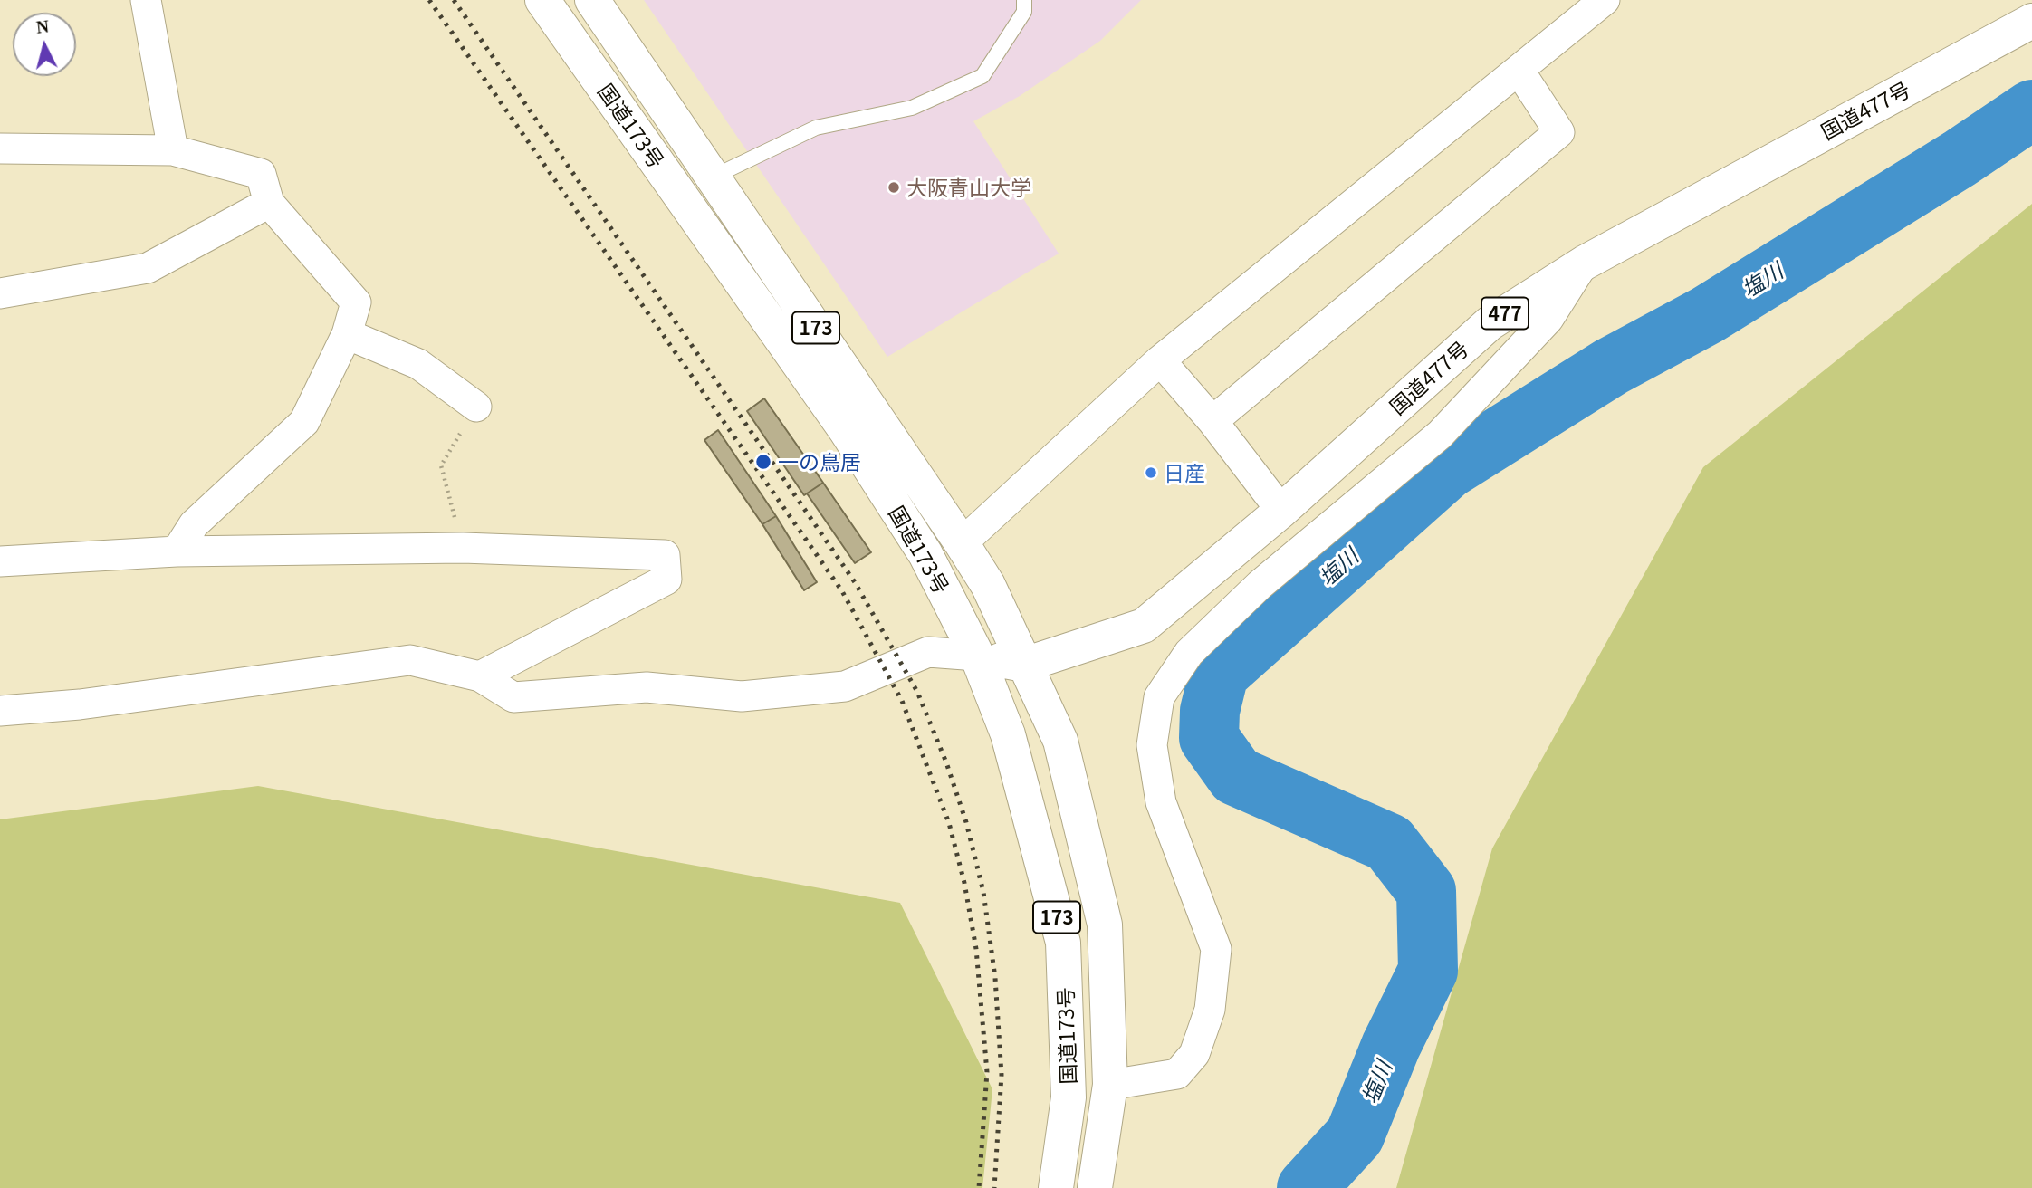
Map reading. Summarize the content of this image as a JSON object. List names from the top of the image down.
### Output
{
  "streets": {
    "highway": [
      "国道477号",
      "国道173号",
      "477",
      "173"
    ]
  },
  "crossings": [
    ["国道477号", "国道173号"]
  ],
  "water": ["塩川"],
  "places": ["大阪青山大学", "一の鳥居", "日産"],
  "north": "top"
}
